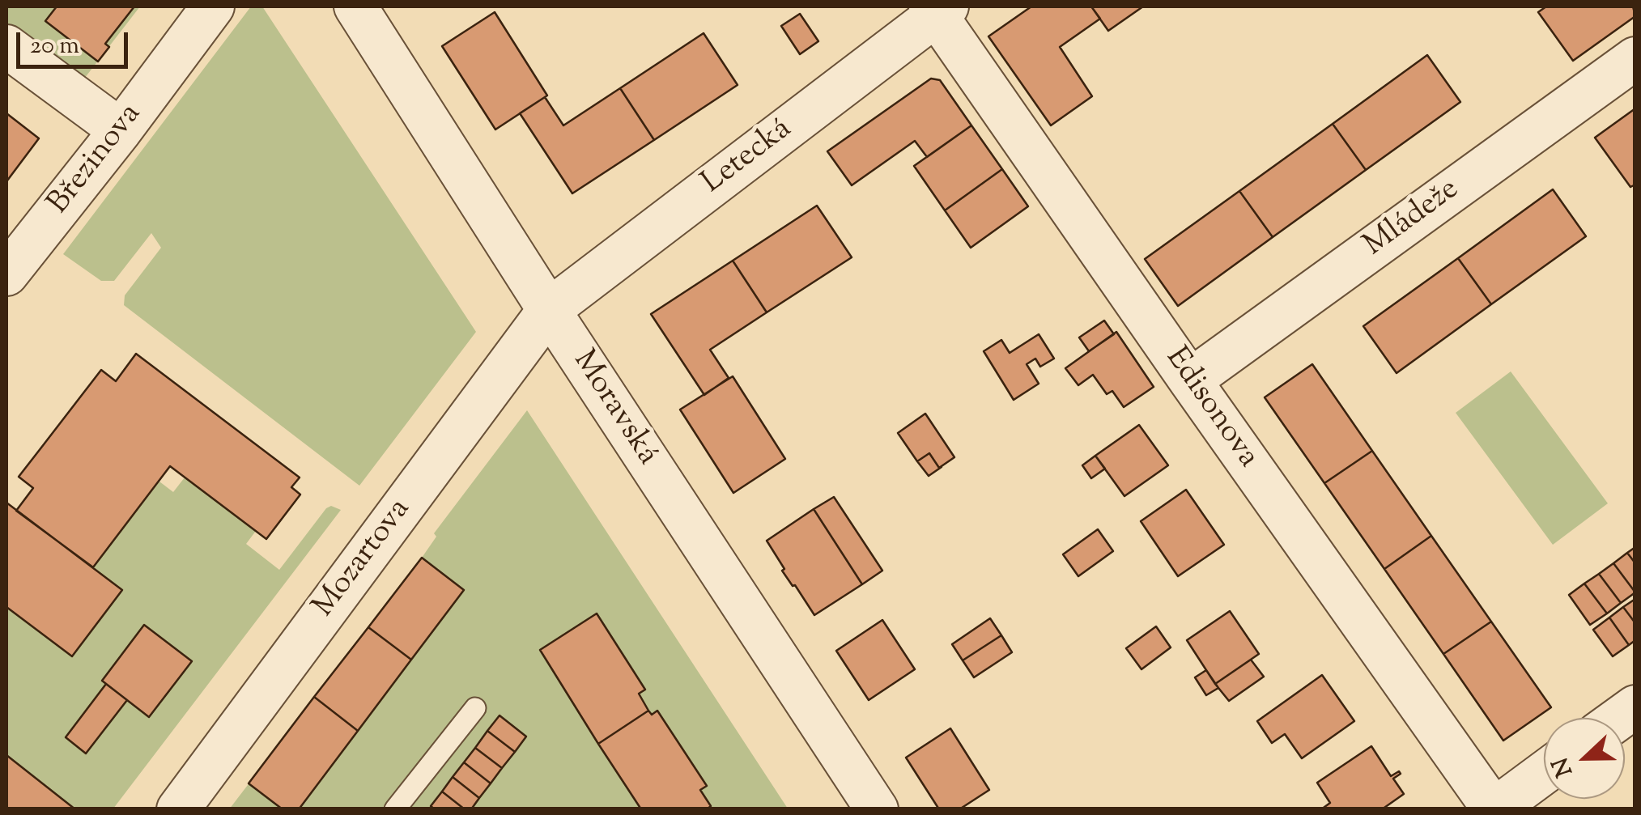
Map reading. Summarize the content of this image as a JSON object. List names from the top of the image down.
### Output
{
  "streets": {
    "street": [
      "Letecká",
      "Březinova",
      "Mládeže",
      "Moravská",
      "Edisonova",
      "Mozartova"
    ]
  },
  "crossings": [
    ["Letecká", "Moravská"],
    ["Letecká", "Edisonova"],
    ["Letecká", "Mozartova"],
    ["Mládeže", "Edisonova"],
    ["Moravská", "Mozartova"]
  ],
  "scale_bar": "20 m",
  "north": "left"
}
